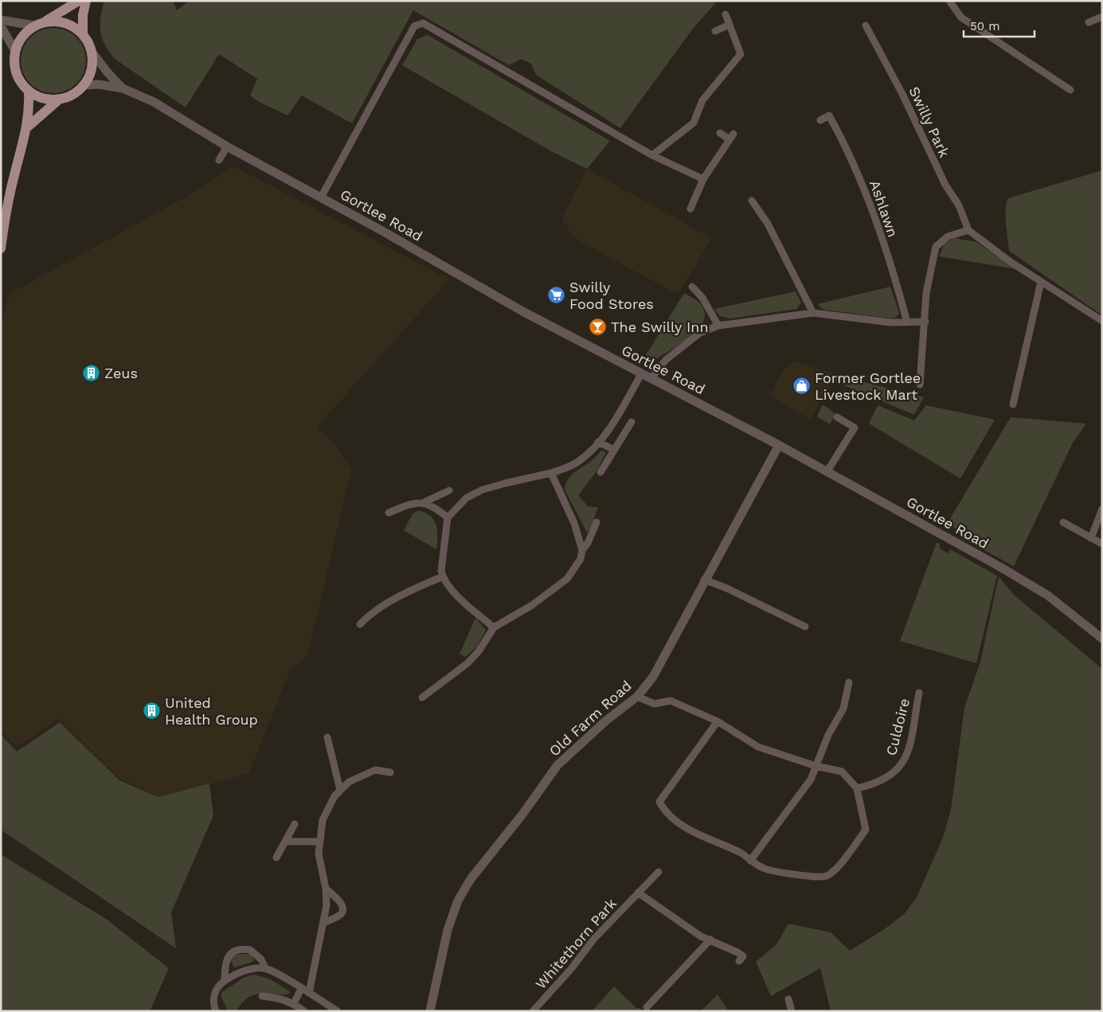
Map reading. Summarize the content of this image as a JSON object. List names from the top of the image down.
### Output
{
  "streets": {
    "street": [
      "Swilly Park",
      "Ashlawn",
      "Gortlee Road",
      "Old Farm Road",
      "Culdoire",
      "Whitethorn Park"
    ]
  },
  "crossings": [
    ["Gortlee Road", "Old Farm Road"]
  ],
  "places": {
    "supermarket": ["Swilly Food Stores"],
    "bar": ["The Swilly Inn"],
    "building": ["Zeus", "United Health Group"],
    "shop": ["Former Gortlee Livestock Mart"]
  },
  "scale_bar": "50 m"
}
